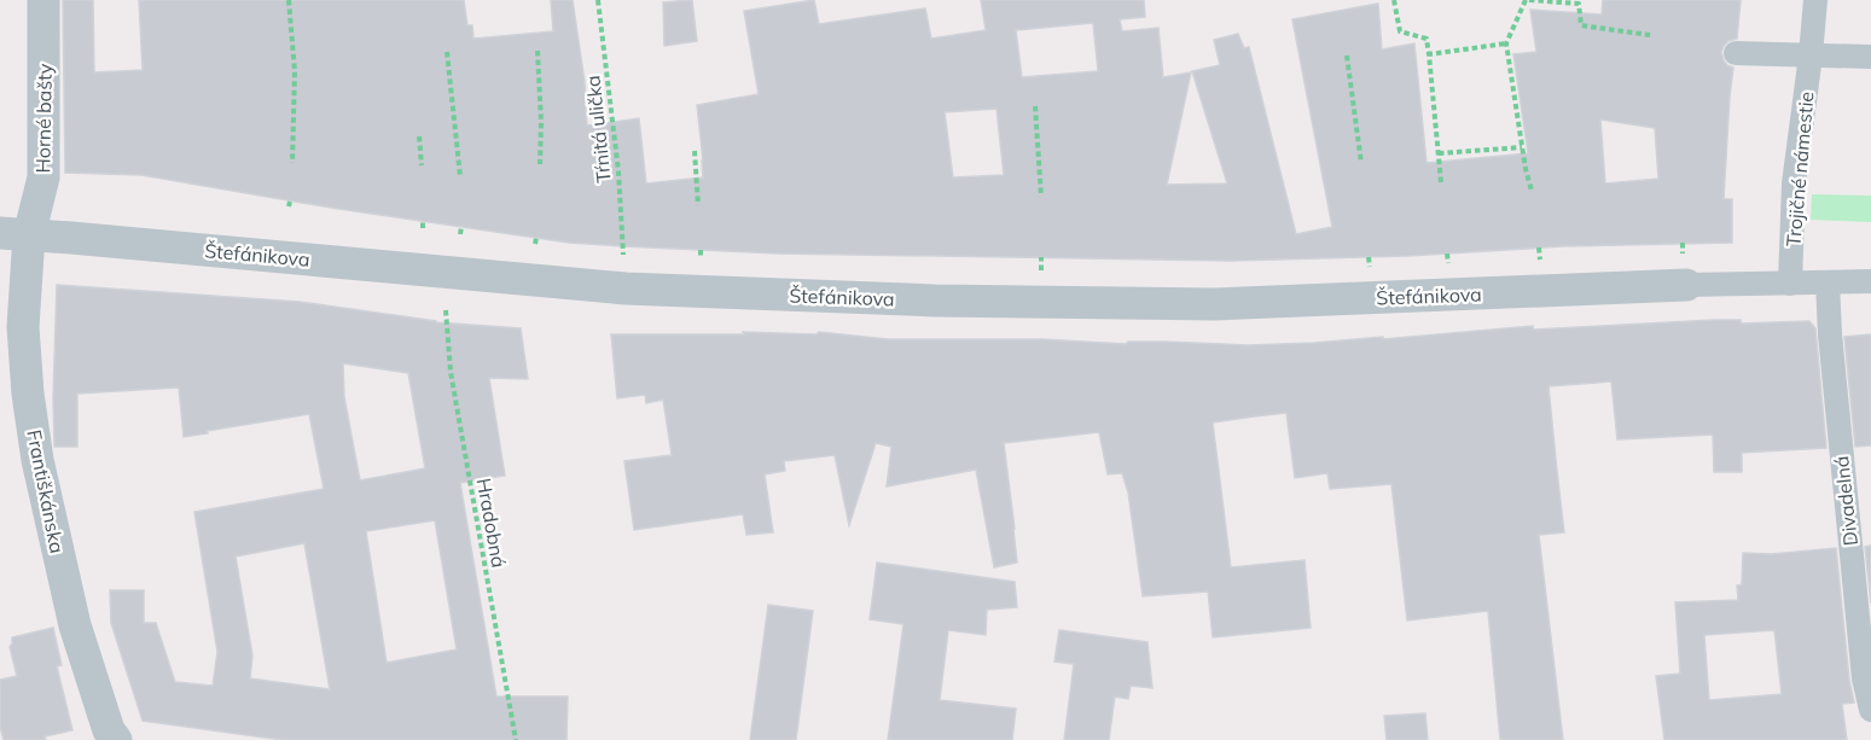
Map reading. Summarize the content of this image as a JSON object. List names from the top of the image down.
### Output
{
  "streets": {
    "street": [
      "Horné bašty",
      "Trojičné námestie",
      "Štefánikova",
      "Františkánska",
      "Divadelná"
    ],
    "path": ["Tŕnitá ulička", "Hradobná"]
  },
  "crossings": [
    ["Horné bašty", "Štefánikova"],
    ["Horné bašty", "Františkánska"],
    ["Štefánikova", "Františkánska"]
  ]
}
